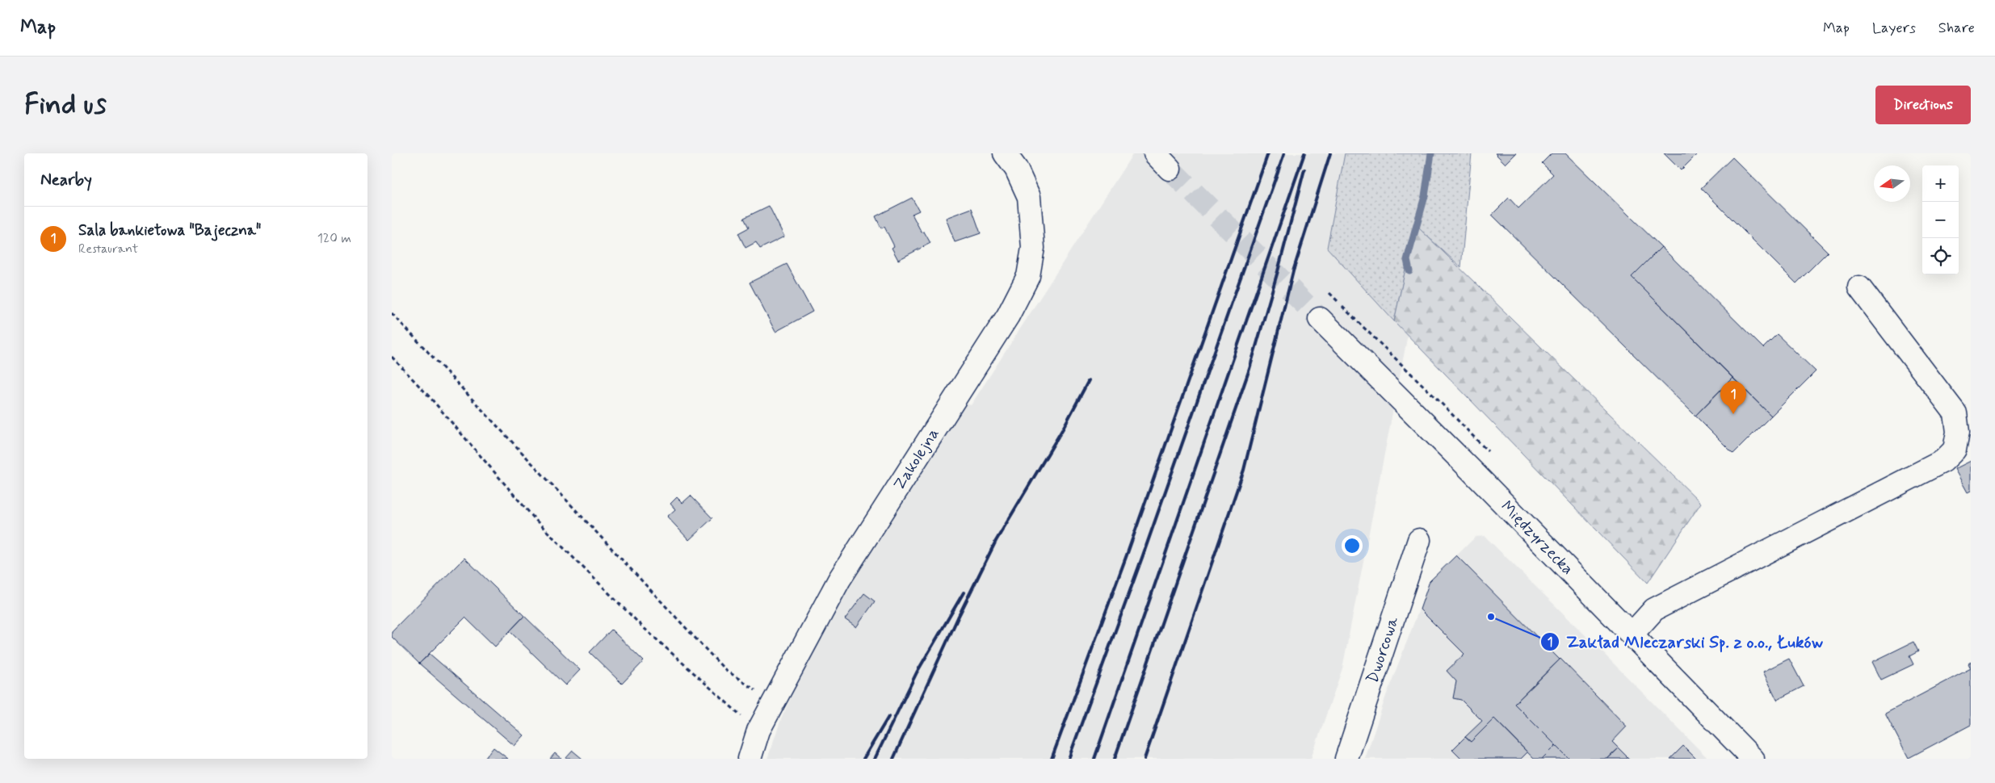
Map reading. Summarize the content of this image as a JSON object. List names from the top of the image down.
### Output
{
  "streets": {
    "street": ["Zakolejna", "Międzyrzecka", "Dworcowa"]
  },
  "places": ["Zakład Mleczarski Sp. z o.o., Łuków"],
  "north": "left",
  "page": {
    "header": "Map",
    "nav": ["Map", "Layers", "Share"],
    "buttons": "Directions",
    "title": "Find us",
    "heading": "Nearby",
    "map_buttons": ["+", "−"],
    "list": [
      {
        "mark": "1",
        "name": "Sala bankietowa \"Bajeczna\"",
        "note": "Restaurant",
        "value": "120 m"
      }
    ],
    "pins": "1"
  }
}
